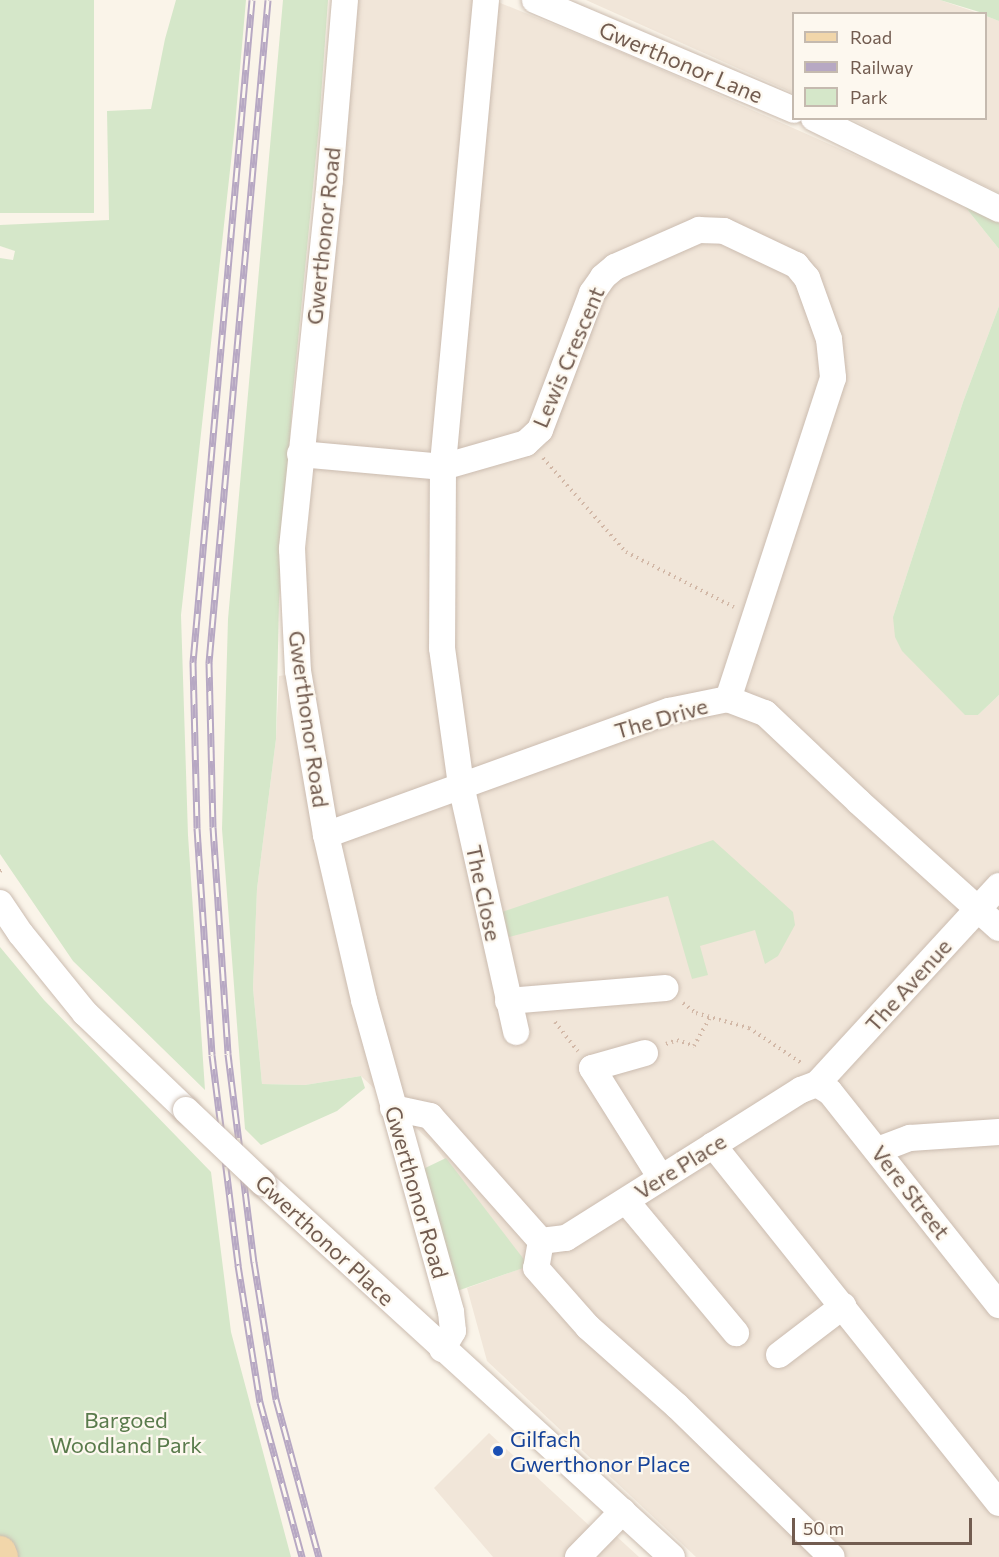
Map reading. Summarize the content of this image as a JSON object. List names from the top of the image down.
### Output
{
  "streets": {
    "street": [
      "Gwerthonor Lane",
      "Gwerthonor Road",
      "Lewis Crescent",
      "The Drive",
      "The Close",
      "The Avenue",
      "Vere Place",
      "Vere Street",
      "Gwerthonor Place"
    ]
  },
  "crossings": [
    ["Gwerthonor Road", "Lewis Crescent"],
    ["Gwerthonor Road", "The Drive"],
    ["Gwerthonor Road", "Gwerthonor Place"],
    ["Lewis Crescent", "The Drive"],
    ["Lewis Crescent", "The Close"],
    ["The Drive", "The Close"],
    ["The Drive", "The Avenue"],
    ["The Avenue", "Vere Place"],
    ["The Avenue", "Vere Street"],
    ["Vere Place", "Vere Street"]
  ],
  "parks": ["Bargoed Woodland Park"],
  "places": ["Gilfach Gwerthonor Place"],
  "legend": ["Road", "Railway", "Park"],
  "scale_bar": "50 m"
}
